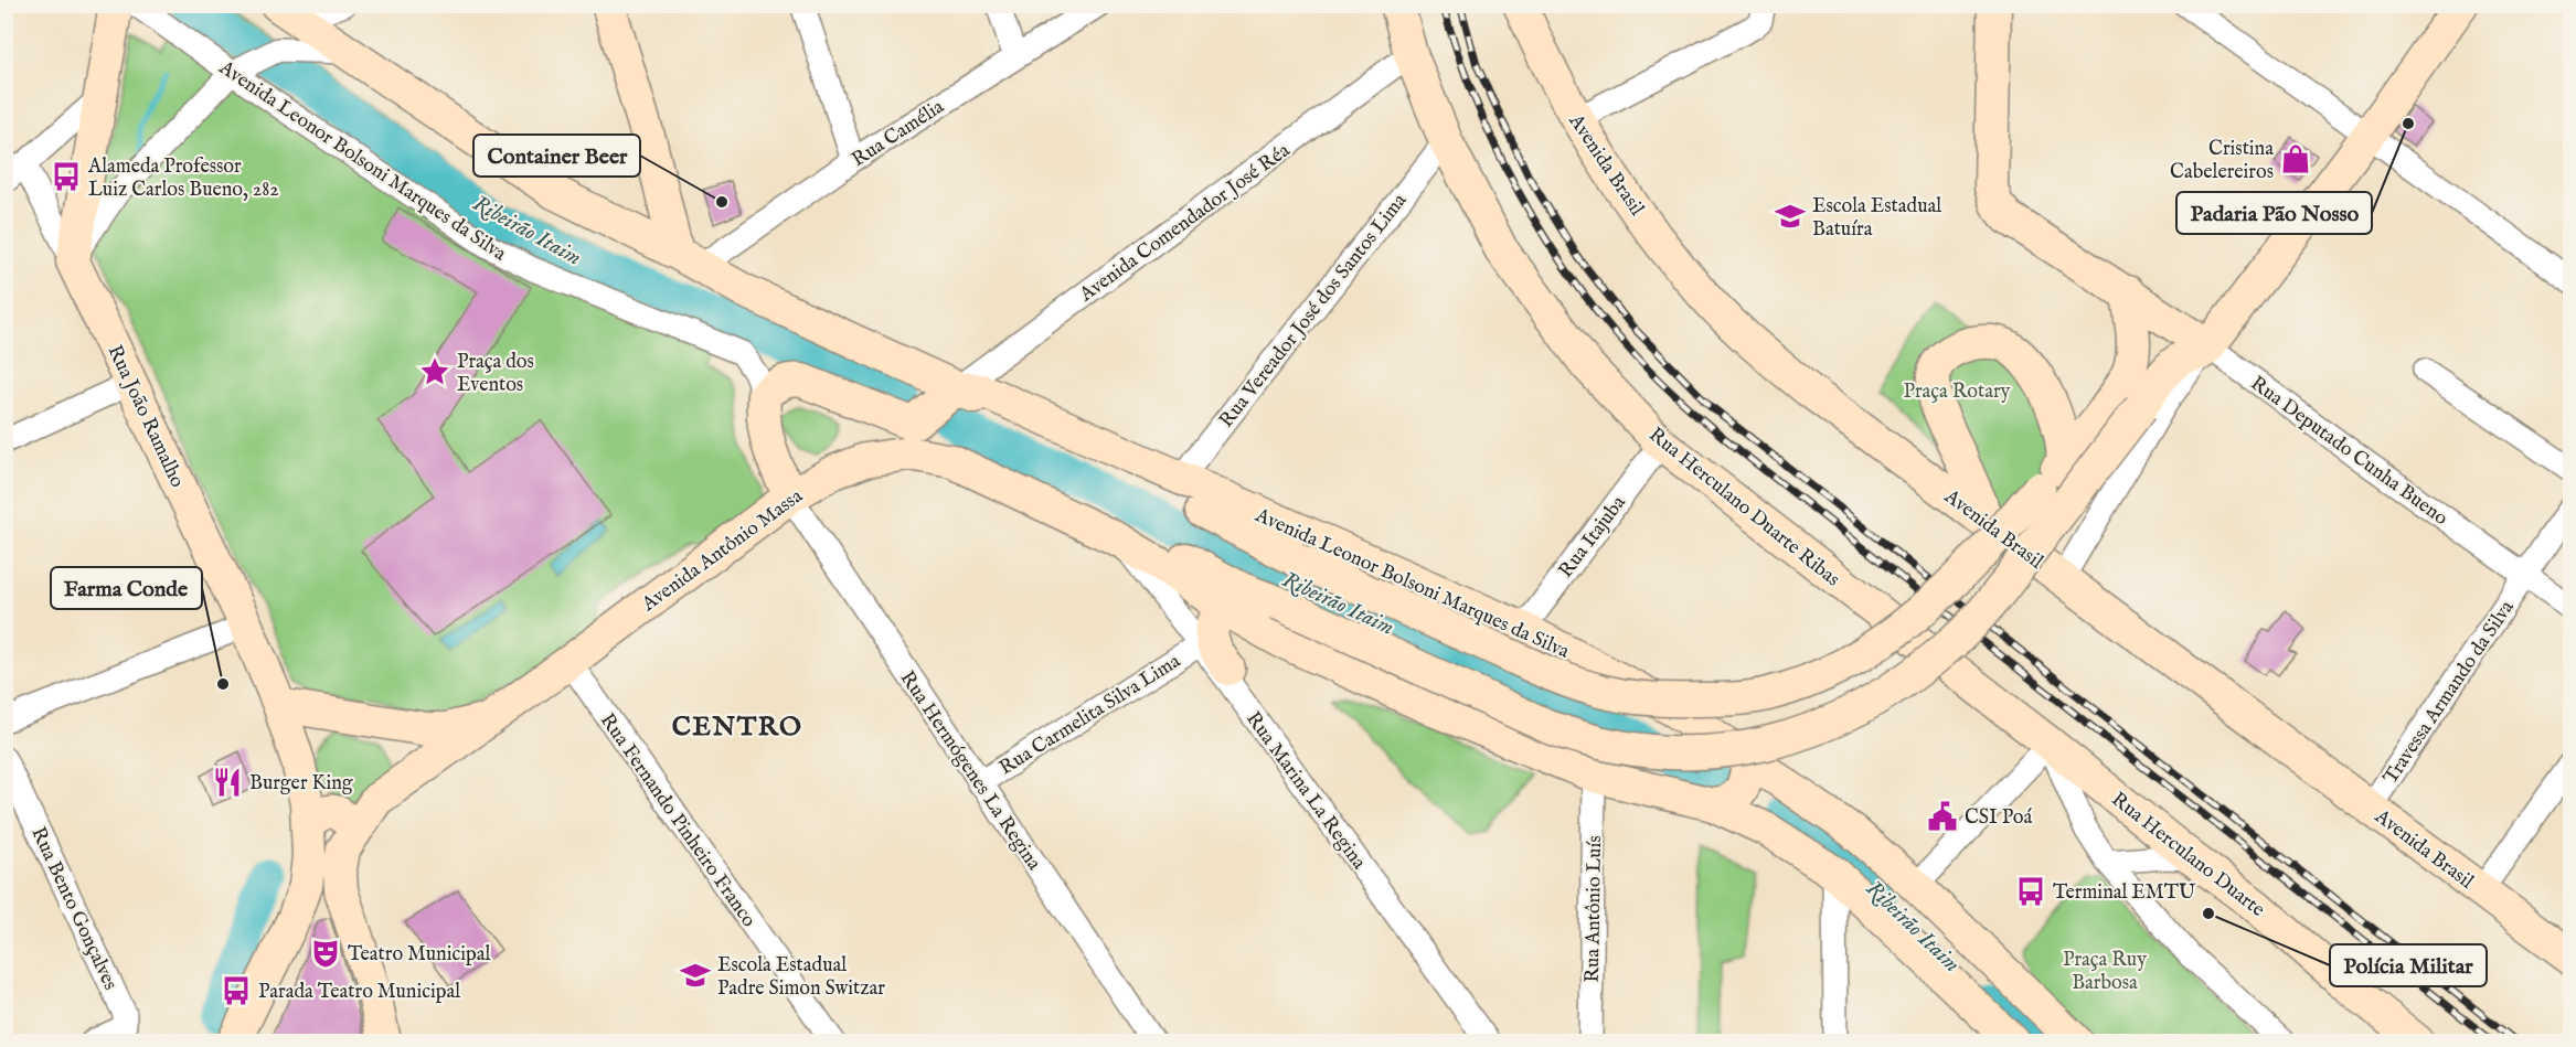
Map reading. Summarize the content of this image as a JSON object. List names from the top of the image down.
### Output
{
  "streets": {
    "main road": [
      "Avenida Leonor Bolsoni Marques da Silva",
      "Avenida Brasil",
      "Rua João Ramalho",
      "Rua Deputado Cunha Bueno",
      "Rua Herculano Duarte Ribas",
      "Avenida Antônio Massa",
      "Rua Herculano Duarte"
    ],
    "street": [
      "Rua Camélia",
      "Avenida Comendador José Réa",
      "Rua Vereador José dos Santos Lima",
      "Rua Itajuba",
      "Travessa Armando da Silva",
      "Rua Carmelita Silva Lima",
      "Rua Hermógenes La Regina",
      "Rua Marina La Regina",
      "Rua Fernando Pinheiro Franco",
      "Rua Bento Gonçalves",
      "Rua Antônio Luís"
    ]
  },
  "crossings": [
    ["Rua Camélia", "Avenida Leonor Bolsoni Marques da Silva"],
    ["Avenida Leonor Bolsoni Marques da Silva", "Avenida Comendador José Réa"],
    ["Avenida Leonor Bolsoni Marques da Silva", "Rua Vereador José dos Santos Lima"],
    ["Avenida Leonor Bolsoni Marques da Silva", "Rua Deputado Cunha Bueno"],
    ["Avenida Leonor Bolsoni Marques da Silva", "Rua Itajuba"],
    ["Avenida Leonor Bolsoni Marques da Silva", "Avenida Antônio Massa"],
    ["Avenida Leonor Bolsoni Marques da Silva", "Rua Hermógenes La Regina"],
    ["Avenida Brasil", "Travessa Armando da Silva"],
    ["Avenida Comendador José Réa", "Rua Herculano Duarte Ribas"],
    ["Rua Vereador José dos Santos Lima", "Rua Herculano Duarte Ribas"],
    ["Rua João Ramalho", "Avenida Antônio Massa"],
    ["Rua Deputado Cunha Bueno", "Travessa Armando da Silva"],
    ["Rua Herculano Duarte Ribas", "Rua Itajuba"],
    ["Rua Herculano Duarte Ribas", "Rua Herculano Duarte"],
    ["Avenida Antônio Massa", "Rua Hermógenes La Regina"],
    ["Avenida Antônio Massa", "Rua Marina La Regina"],
    ["Avenida Antônio Massa", "Rua Fernando Pinheiro Franco"],
    ["Rua Carmelita Silva Lima", "Rua Hermógenes La Regina"],
    ["Rua Carmelita Silva Lima", "Rua Marina La Regina"]
  ],
  "districts": ["CENTRO"],
  "water": ["Ribeirão Itaim"],
  "parks": ["Praça Rotary", "Praça Ruy Barbosa"],
  "places": {
    "other": [
      "Padaria Pão Nosso",
      "Container Beer",
      "Farma Conde",
      "Polícia Militar"
    ],
    "shop": ["Cristina Cabelereiros"],
    "bus stop": ["Alameda Professor Luiz Carlos Bueno, 282", "Terminal EMTU", "Parada Teatro Municipal"],
    "school or university": ["Escola Estadual Batuíra", "Escola Estadual Padre Simon Switzar"],
    "place": ["Praça dos Eventos"],
    "restaurant": ["Burger King"],
    "public building": ["CSI Poá"],
    "theatre": ["Teatro Municipal"]
  }
}
